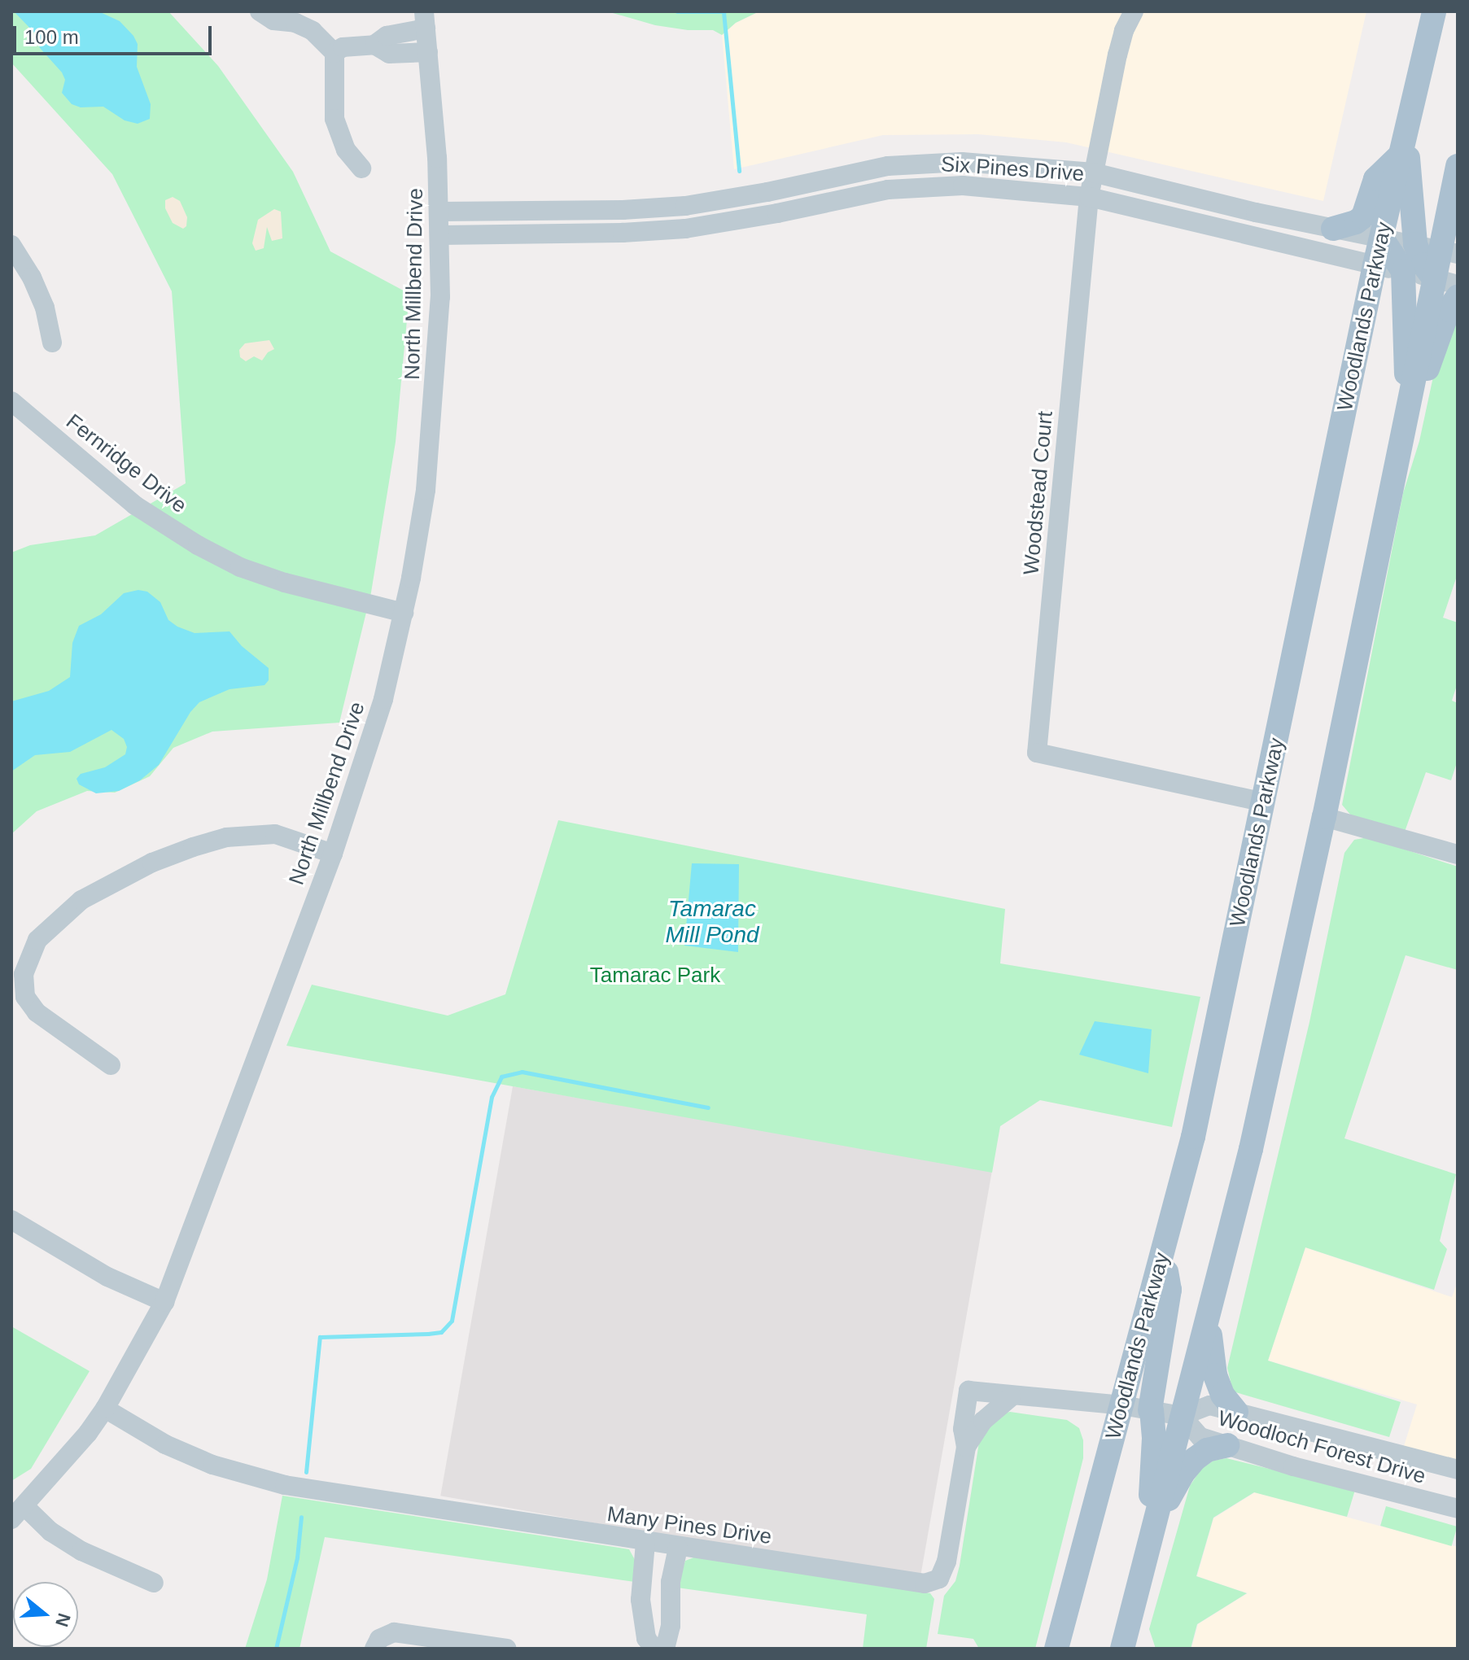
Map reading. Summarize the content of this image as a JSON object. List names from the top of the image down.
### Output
{
  "streets": {
    "main road": ["Woodlands Parkway"],
    "street": [
      "Six Pines Drive",
      "North Millbend Drive",
      "Fernridge Drive",
      "Woodstead Court",
      "Woodloch Forest Drive",
      "Many Pines Drive"
    ]
  },
  "crossings": [
    ["Six Pines Drive", "North Millbend Drive"],
    ["Six Pines Drive", "Woodlands Parkway"],
    ["Six Pines Drive", "Woodstead Court"],
    ["North Millbend Drive", "Fernridge Drive"],
    ["North Millbend Drive", "Many Pines Drive"],
    ["Woodlands Parkway", "Woodstead Court"],
    ["Woodlands Parkway", "Woodloch Forest Drive"],
    ["Woodlands Parkway", "Many Pines Drive"],
    ["Woodloch Forest Drive", "Many Pines Drive"]
  ],
  "water": ["Tamarac Mill Pond"],
  "parks": ["Tamarac Park"],
  "scale_bar": "100 m",
  "north": "right"
}
